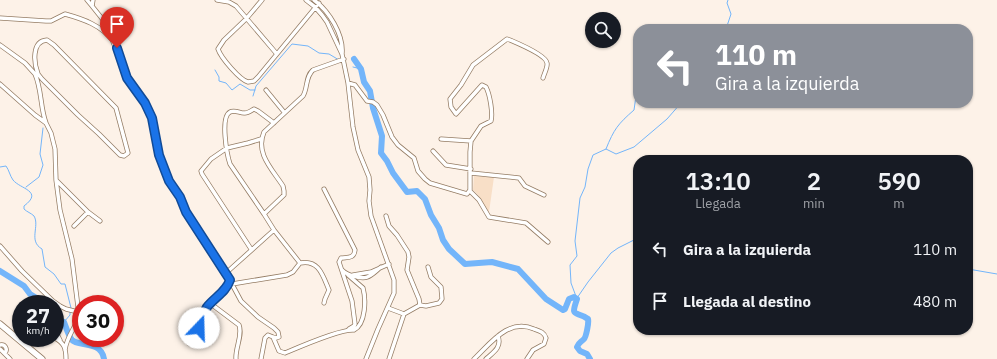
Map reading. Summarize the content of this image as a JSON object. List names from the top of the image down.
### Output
{
  "page": {
    "turn": ["110 m", "Gira a la izquierda"],
    "eta": [
      "13:10",
      "Llegada",
      "2",
      "min",
      "590",
      "m"
    ],
    "list": [
      {
        "name": "Gira a la izquierda",
        "value": "110 m"
      },
      {
        "name": "Llegada al destino",
        "value": "480 m"
      }
    ],
    "speed": "27 km/h",
    "limit": "30"
  }
}
